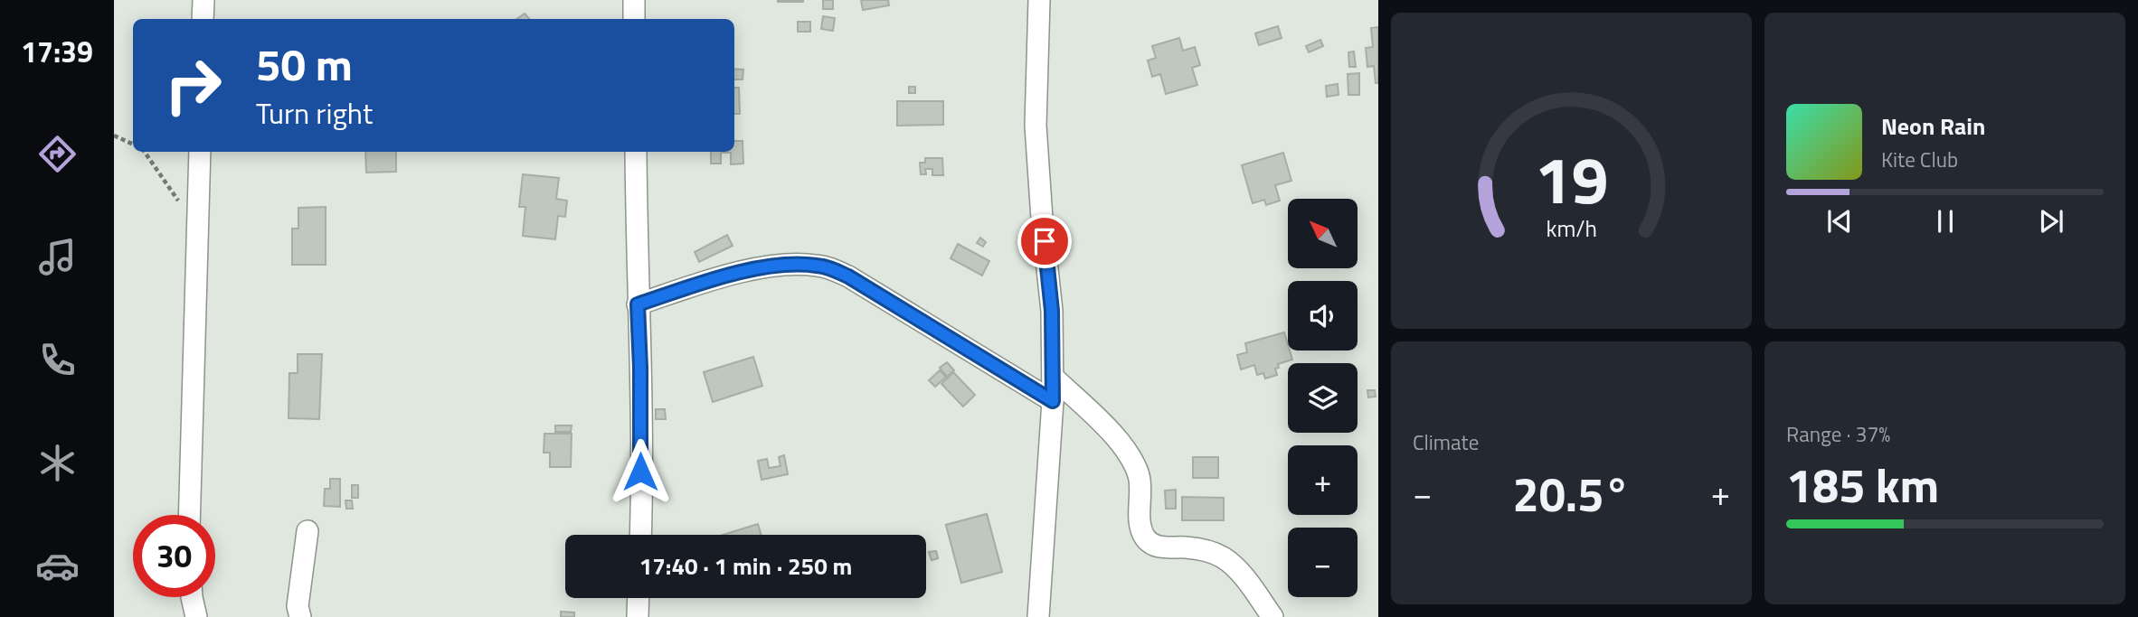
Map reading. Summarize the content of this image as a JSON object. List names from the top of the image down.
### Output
{
  "north": "top left",
  "page": {
    "tabs": "17:39",
    "turn": ["50 m", "Turn right"],
    "song": ["Neon Rain", "Kite Club"],
    "map_buttons": ["+", "−"],
    "tile": [
      "Climate",
      ["Range · 37%", "185 km"]
    ],
    "heat": ["−", "20.5°", "+"],
    "limit": "30",
    "trip": "17:40 · 1 min · 250 m",
    "gauge": ["19", "km/h"]
  }
}
